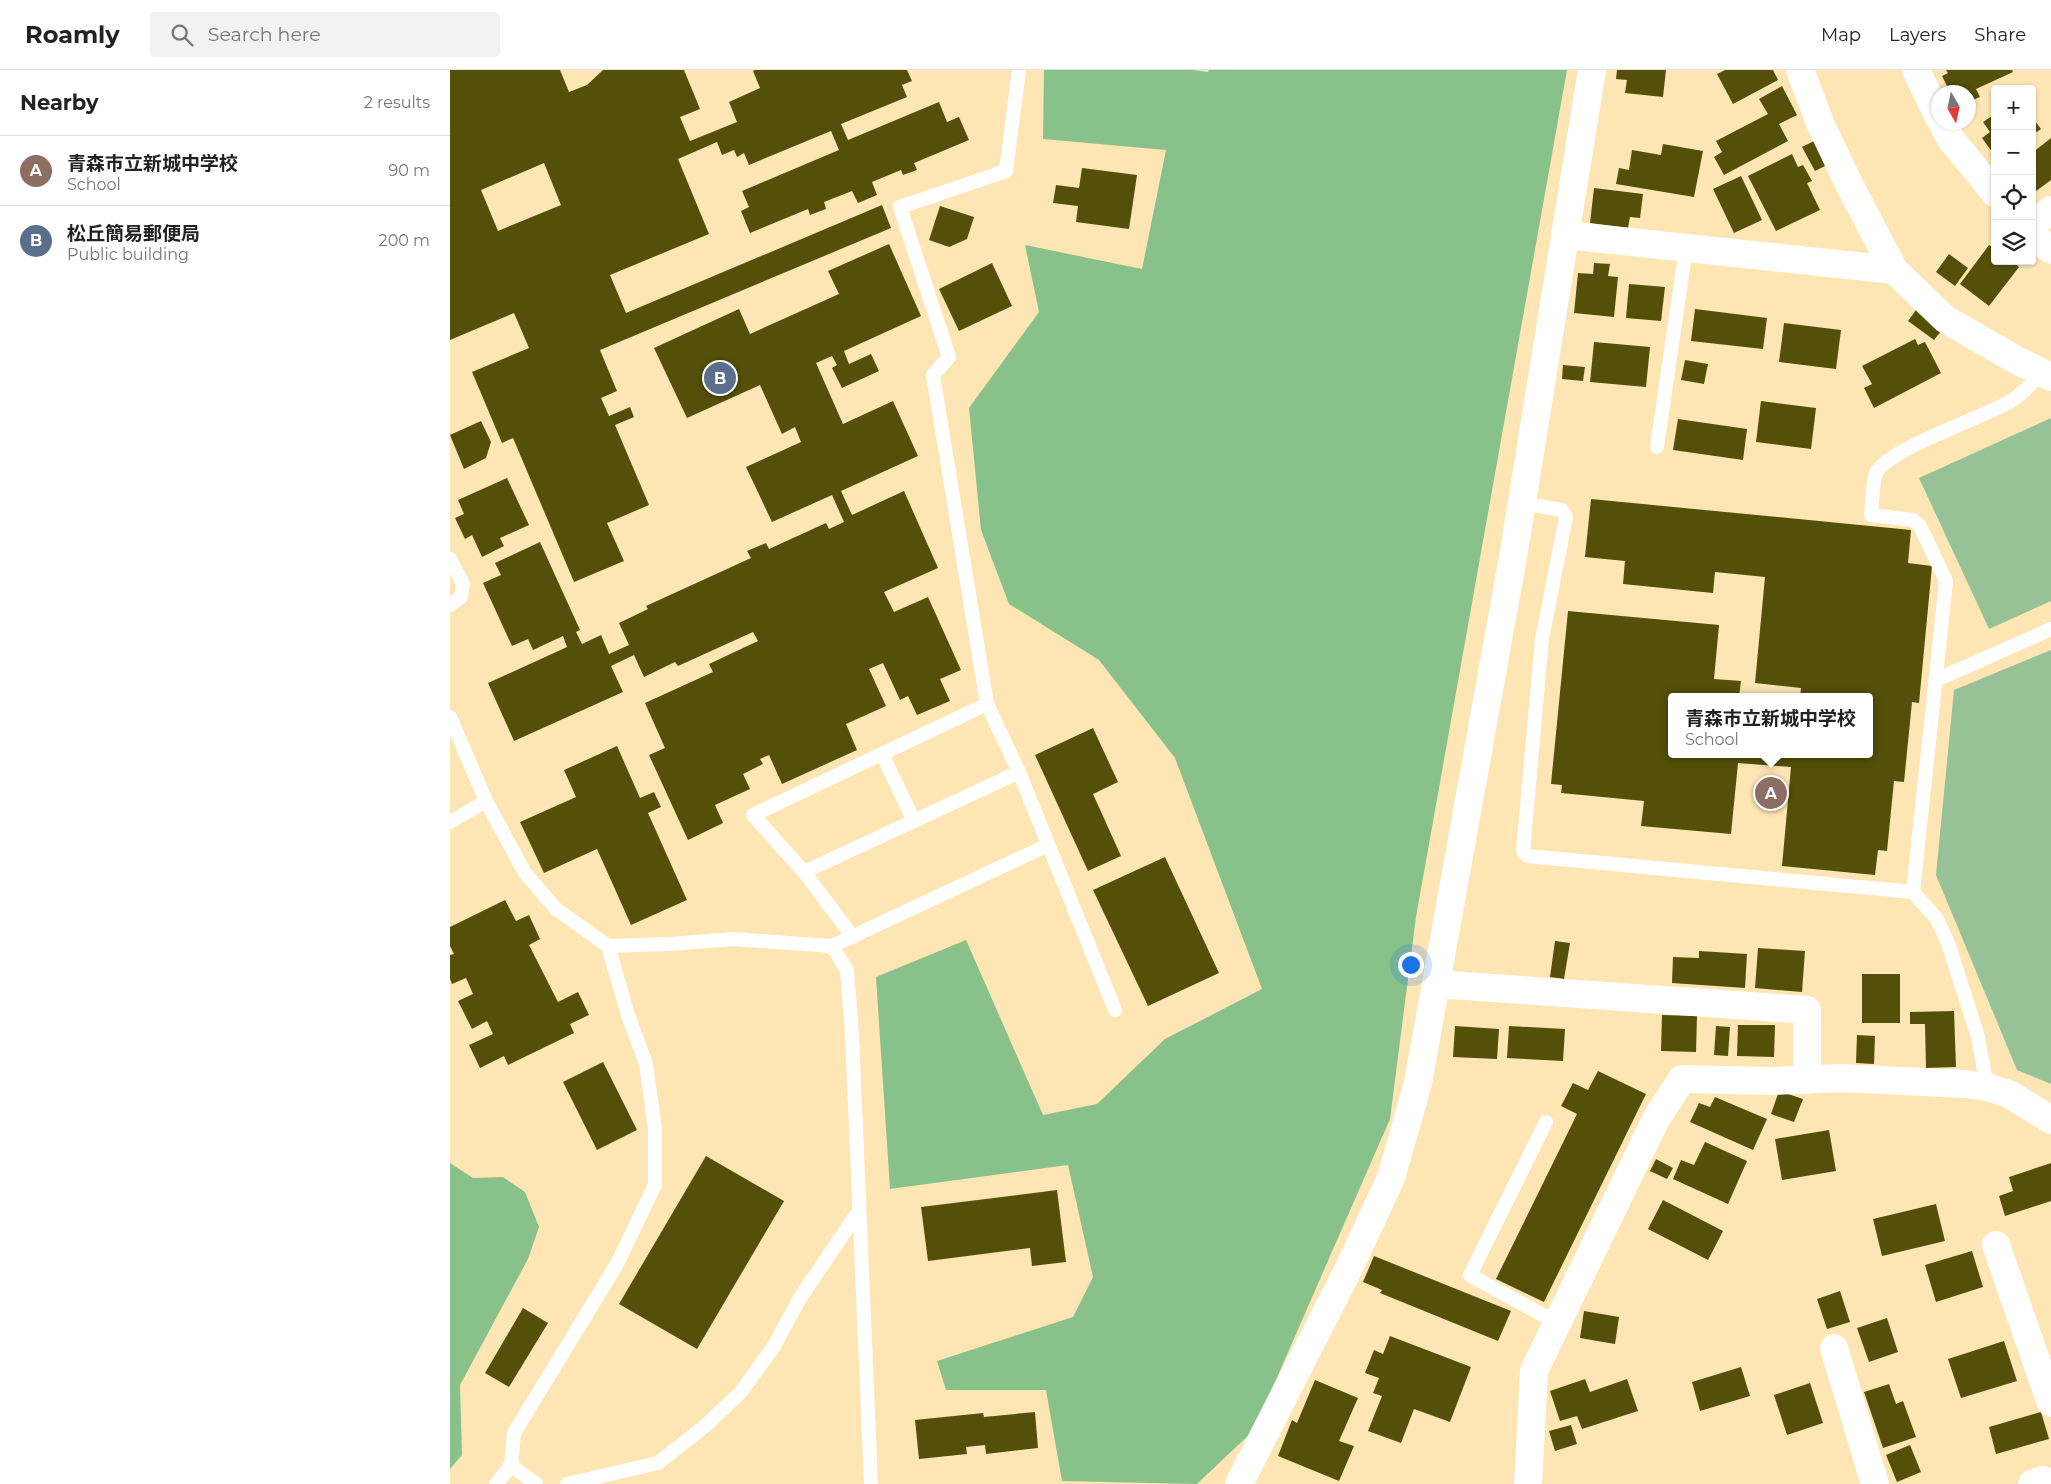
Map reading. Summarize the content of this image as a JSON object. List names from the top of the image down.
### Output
{
  "north": "bottom",
  "page": {
    "header": "Roamly",
    "search": "Search here",
    "nav": ["Map", "Layers", "Share"],
    "heading": ["Nearby", "2 results"],
    "map_buttons": ["+", "−"],
    "list": [
      {
        "mark": "A",
        "name": "青森市立新城中学校",
        "note": "School",
        "value": "90 m"
      },
      {
        "mark": "B",
        "name": "松丘簡易郵便局",
        "note": "Public building",
        "value": "200 m"
      }
    ],
    "pins": ["B", "A"],
    "popup": ["青森市立新城中学校", "School"]
  }
}
